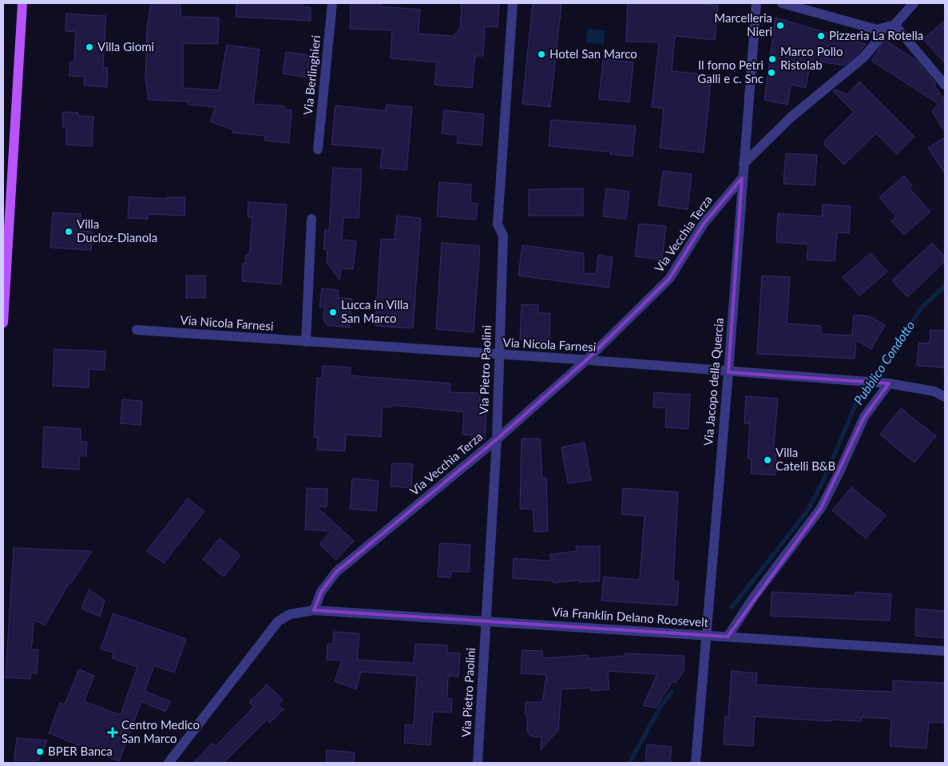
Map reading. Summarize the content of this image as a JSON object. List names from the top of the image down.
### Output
{
  "streets": {
    "street": [
      "Via Berlinghieri",
      "Via Vecchia Terza",
      "Via Nicola Farnesi",
      "Via Pietro Paolini",
      "Via Jacopo della Quercia",
      "Via Franklin Delano Roosevelt"
    ]
  },
  "crossings": [
    ["Via Vecchia Terza", "Via Nicola Farnesi"],
    ["Via Vecchia Terza", "Via Pietro Paolini"],
    ["Via Vecchia Terza", "Via Jacopo della Quercia"],
    ["Via Vecchia Terza", "Via Franklin Delano Roosevelt"],
    ["Via Nicola Farnesi", "Via Pietro Paolini"],
    ["Via Nicola Farnesi", "Via Jacopo della Quercia"],
    ["Via Pietro Paolini", "Via Franklin Delano Roosevelt"],
    ["Via Jacopo della Quercia", "Via Franklin Delano Roosevelt"]
  ],
  "water": ["Pubblico Condotto"],
  "places": {
    "other": [
      "Marcelleria Nieri",
      "Pizzeria La Rotella",
      "Villa Giomi",
      "Hotel San Marco",
      "Marco Pollo Ristolab",
      "Il forno Petri Galli e c. Snc",
      "Villa Ducloz-Dianola",
      "Lucca in Villa San Marco",
      "Villa Catelli B&B",
      "BPER Banca"
    ],
    "health": ["Centro Medico San Marco"]
  }
}
